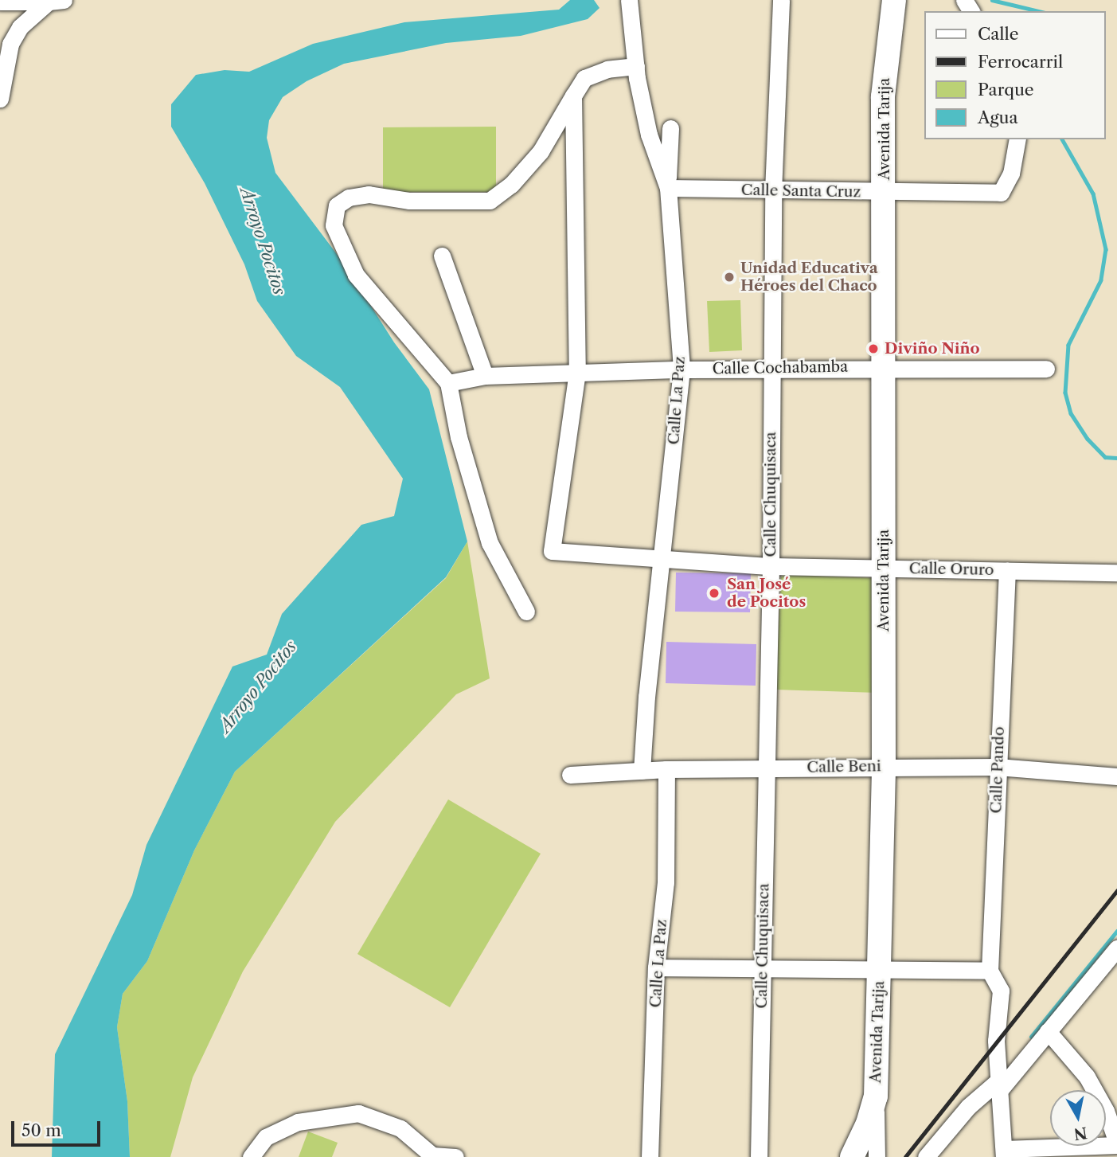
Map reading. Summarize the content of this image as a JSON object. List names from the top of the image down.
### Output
{
  "streets": {
    "highway": ["Avenida Tarija"],
    "street": [
      "Calle Santa Cruz",
      "Calle Cochabamba",
      "Calle La Paz",
      "Calle Chuquisaca",
      "Calle Oruro",
      "Calle Beni",
      "Calle Pando"
    ]
  },
  "crossings": [
    ["Avenida Tarija", "Calle Santa Cruz"],
    ["Avenida Tarija", "Calle Cochabamba"],
    ["Avenida Tarija", "Calle Oruro"],
    ["Avenida Tarija", "Calle Beni"],
    ["Calle Santa Cruz", "Calle La Paz"],
    ["Calle Santa Cruz", "Calle Chuquisaca"],
    ["Calle Cochabamba", "Calle La Paz"],
    ["Calle Cochabamba", "Calle Chuquisaca"],
    ["Calle Cochabamba", "Calle Oruro"],
    ["Calle La Paz", "Calle Oruro"],
    ["Calle La Paz", "Calle Beni"],
    ["Calle Chuquisaca", "Calle Oruro"],
    ["Calle Chuquisaca", "Calle Beni"],
    ["Calle Oruro", "Calle Pando"],
    ["Calle Beni", "Calle Pando"]
  ],
  "water": ["Arroyo Pocitos"],
  "places": ["Unidad Educativa Héroes del Chaco", "Diviño Niño", "San José de Pocitos"],
  "legend": [
    "Calle",
    "Ferrocarril",
    "Parque",
    "Agua"
  ],
  "scale_bar": "50 m",
  "north": "bottom"
}
